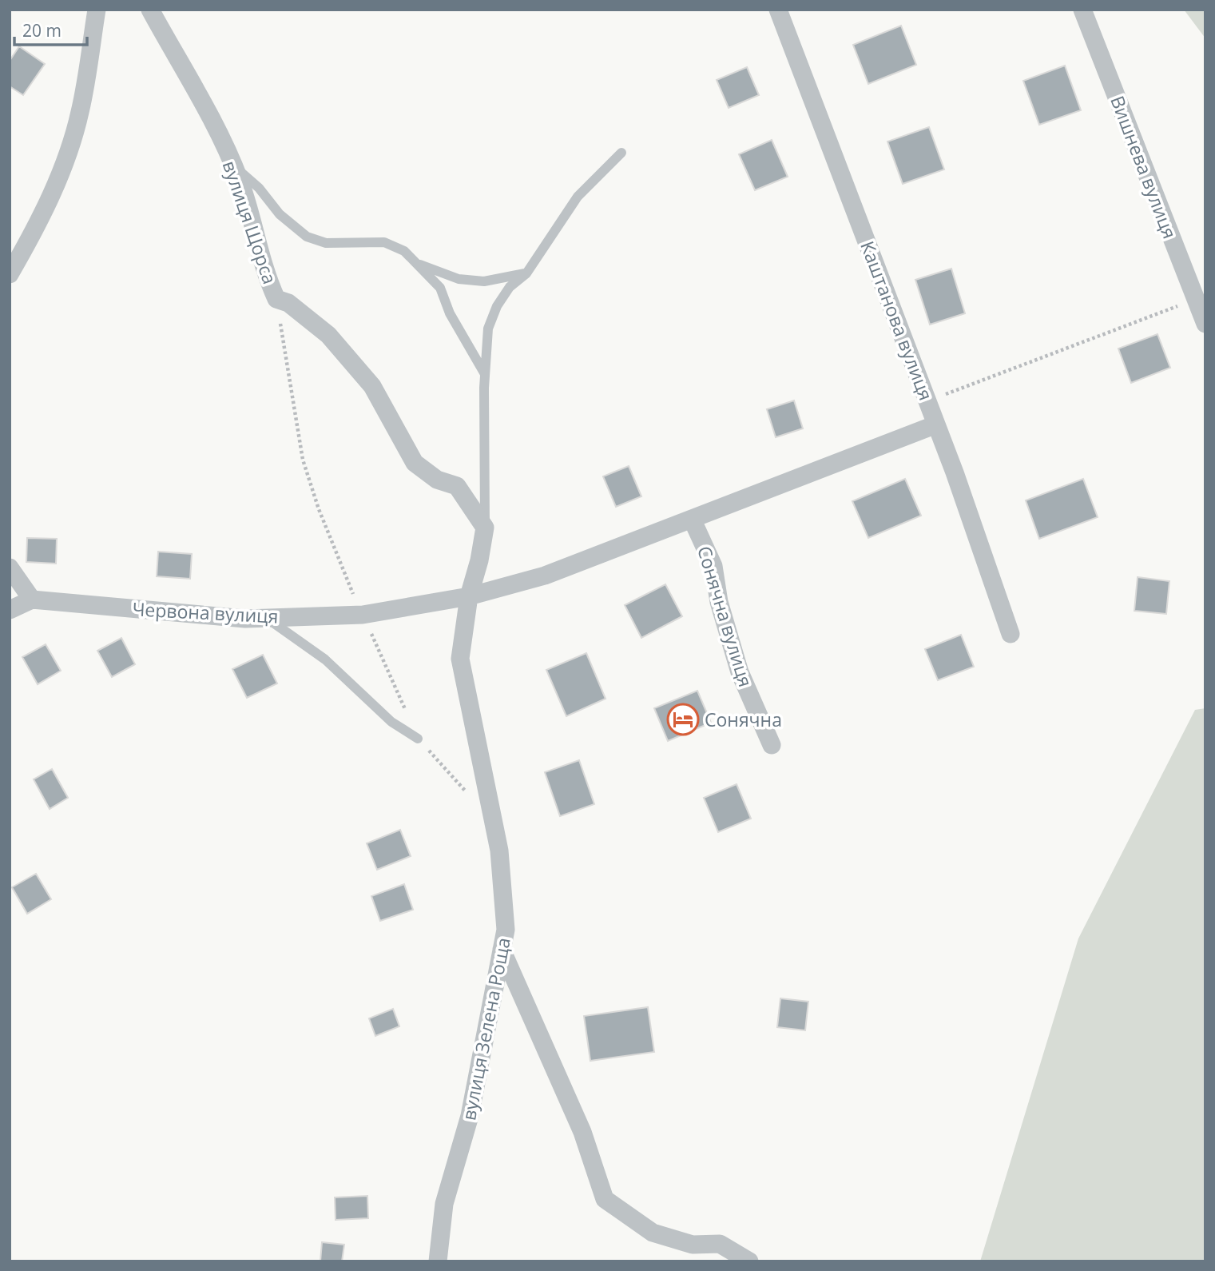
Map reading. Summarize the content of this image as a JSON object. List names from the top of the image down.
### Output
{
  "streets": {
    "street": [
      "Вишнева вулиця",
      "вулиця Щорса",
      "Каштанова вулиця",
      "Червона вулиця",
      "Сонячна вулиця",
      "вулиця Зелена Роща"
    ]
  },
  "crossings": [
    ["Каштанова вулиця", "Червона вулиця"],
    ["Червона вулиця", "Сонячна вулиця"],
    ["Червона вулиця", "вулиця Зелена Роща"]
  ],
  "places": {
    "hotel": ["Сонячна"]
  },
  "scale_bar": "20 m"
}
